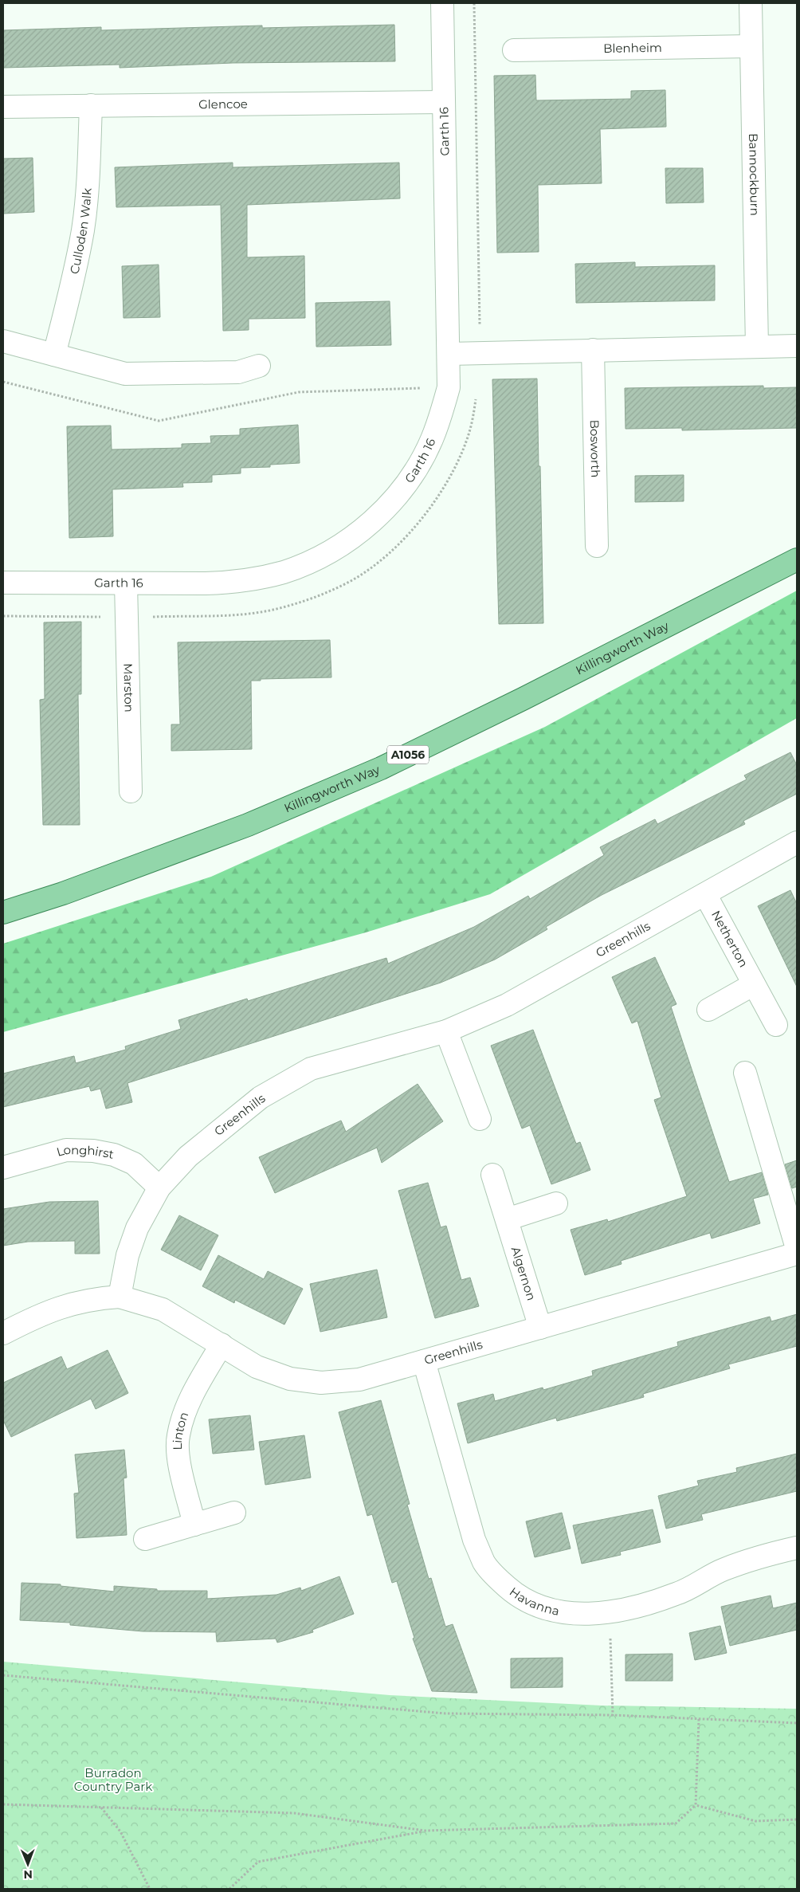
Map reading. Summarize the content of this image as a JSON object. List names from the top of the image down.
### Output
{
  "streets": {
    "main road": ["Killingworth Way", "A1056"],
    "street": [
      "Blenheim",
      "Glencoe",
      "Garth 16",
      "Bannockburn",
      "Culloden Walk",
      "Bosworth",
      "Marston",
      "Netherton",
      "Greenhills",
      "Longhirst",
      "Algernon",
      "Linton",
      "Havanna"
    ]
  },
  "crossings": [
    ["Blenheim", "Bannockburn"],
    ["Glencoe", "Garth 16"],
    ["Glencoe", "Culloden Walk"],
    ["Garth 16", "Marston"],
    ["Netherton", "Greenhills"],
    ["Greenhills", "Longhirst"],
    ["Greenhills", "Algernon"],
    ["Greenhills", "Linton"],
    ["Greenhills", "Havanna"]
  ],
  "parks": ["Burradon Country Park"],
  "north": "bottom"
}
